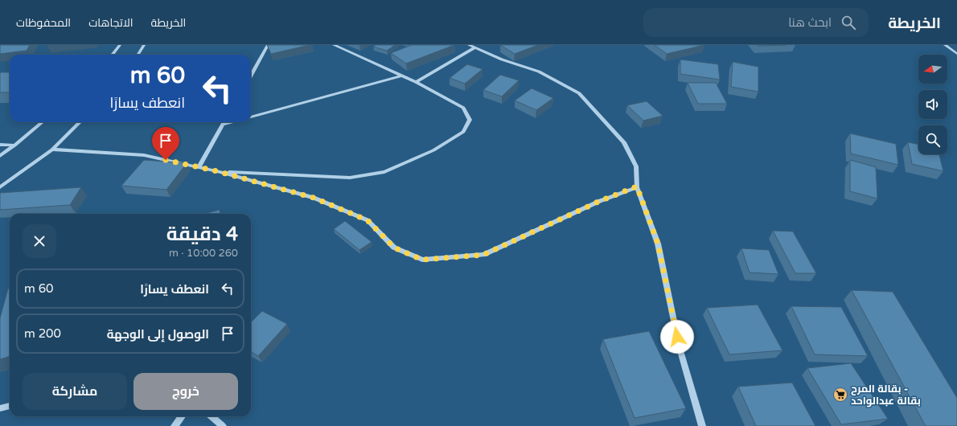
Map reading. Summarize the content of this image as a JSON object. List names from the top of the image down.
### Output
{
  "places": {
    "supermarket": ["بقالة المرح - بقالة عبدالواحد"]
  },
  "north": "left",
  "page": {
    "header": "الخريطة",
    "search": "ابحث هنا",
    "nav": ["الخريطة", "الاتجاهات", "المحفوظات"],
    "turn": ["60 m", "انعطف يسارًا"],
    "heading": ["4 دقيقة", "260 m · 10:00"],
    "list": [
      {
        "name": "انعطف يسارًا",
        "value": "60 m"
      },
      {
        "name": "الوصول إلى الوجهة",
        "value": "200 m"
      }
    ],
    "buttons": ["خروج", "مشاركة"]
  }
}
